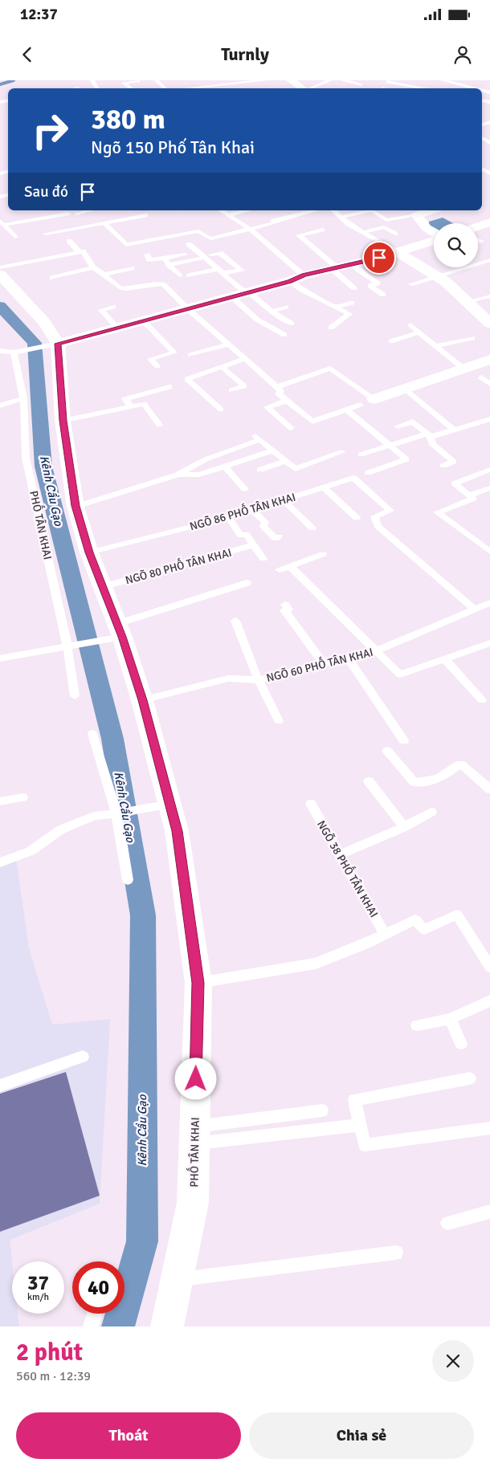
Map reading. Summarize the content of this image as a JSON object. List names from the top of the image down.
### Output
{
  "streets": {
    "street": ["PHỐ TÂN KHAI"],
    "lane": [
      "NGÕ 86 PHỐ TÂN KHAI",
      "NGÕ 80 PHỐ TÂN KHAI",
      "NGÕ 60 PHỐ TÂN KHAI",
      "NGÕ 38 PHỐ TÂN KHAI"
    ]
  },
  "crossings": [
    ["NGÕ 86 PHỐ TÂN KHAI", "PHỐ TÂN KHAI"],
    ["NGÕ 86 PHỐ TÂN KHAI", "NGÕ 60 PHỐ TÂN KHAI"],
    ["PHỐ TÂN KHAI", "NGÕ 80 PHỐ TÂN KHAI"],
    ["PHỐ TÂN KHAI", "NGÕ 60 PHỐ TÂN KHAI"]
  ],
  "water": ["Kênh Cầu Gạo"],
  "page": {
    "status": "12:37",
    "header": "Turnly",
    "turn": ["380 m", "Ngõ 150 Phố Tân Khai"],
    "then": "Sau đó",
    "speed": "37 km/h",
    "limit": "40",
    "heading": ["2 phút", "560 m · 12:39"],
    "buttons": ["Thoát", "Chia sẻ"]
  }
}
